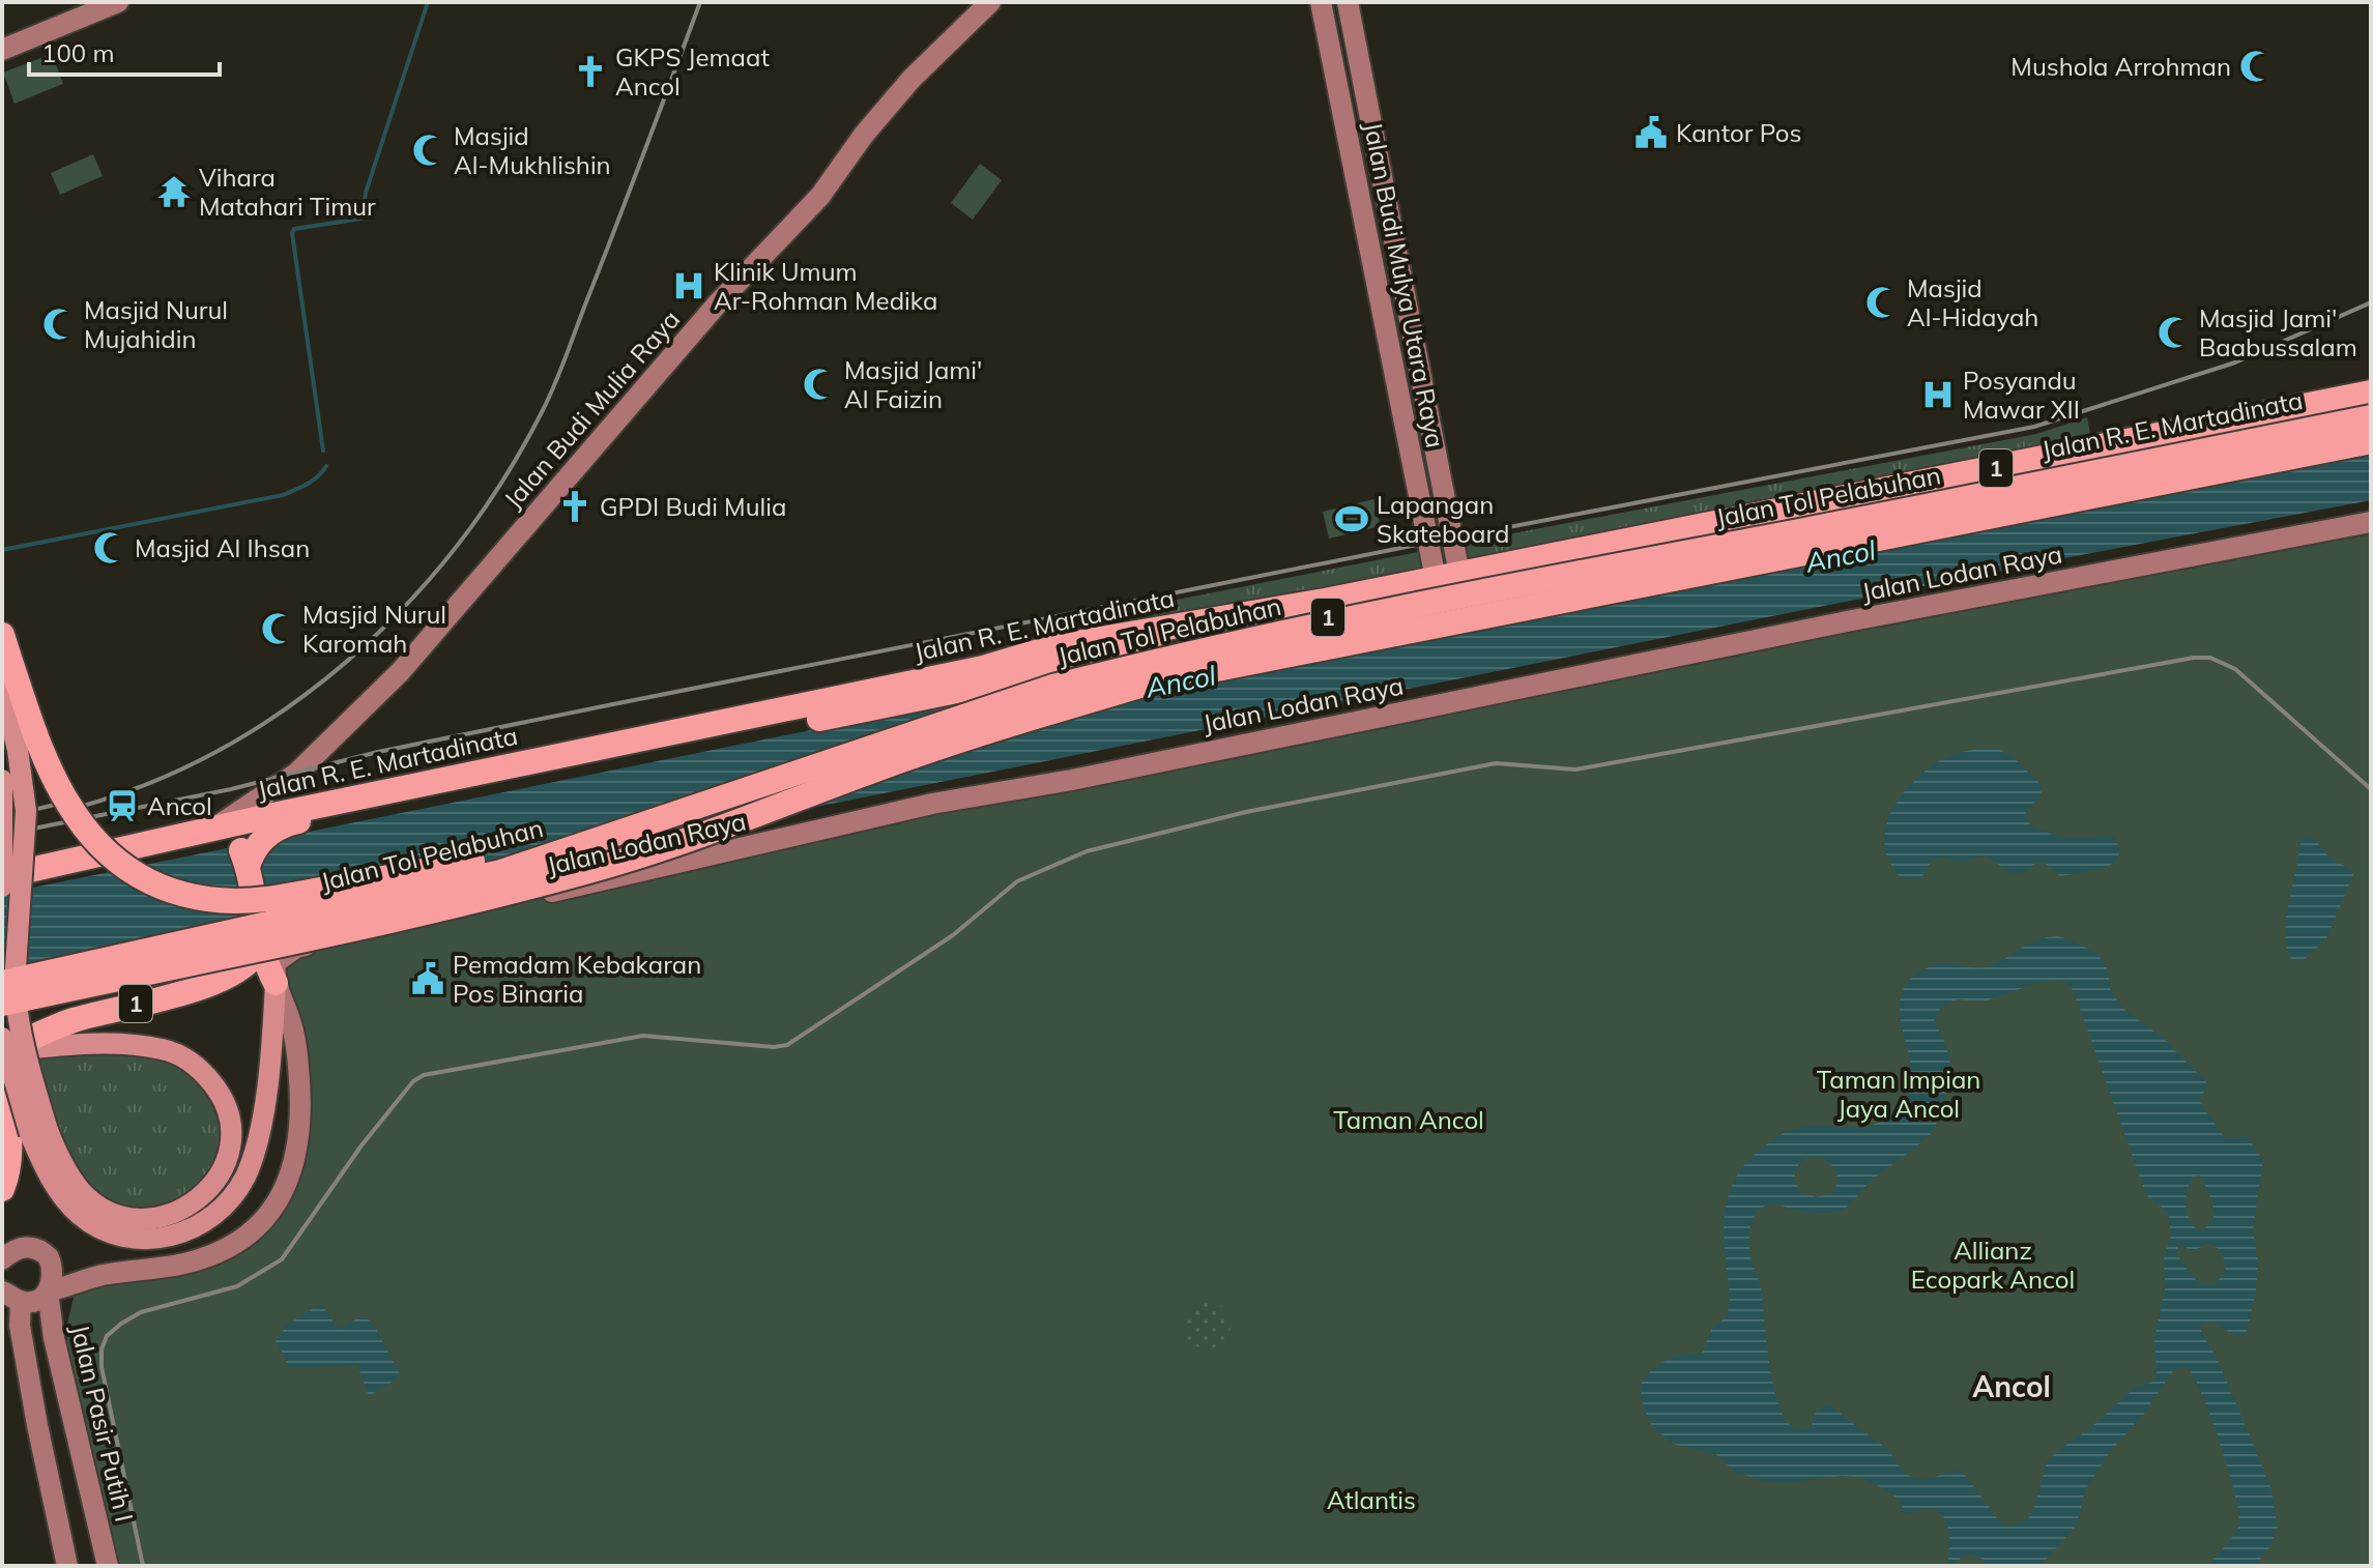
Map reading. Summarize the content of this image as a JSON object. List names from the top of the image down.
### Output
{
  "streets": {
    "highway": ["Jalan R. E. Martadinata", "1", "Jalan Tol Pelabuhan"],
    "street": [
      "Jalan Budi Mulya Utara Raya",
      "Jalan Budi Mulia Raya",
      "Jalan Lodan Raya",
      "Jalan Pasir Putih I"
    ]
  },
  "crossings": [
    ["Jalan Budi Mulya Utara Raya", "Jalan R. E. Martadinata"],
    ["Jalan Budi Mulia Raya", "Jalan R. E. Martadinata"],
    ["Jalan R. E. Martadinata", "Jalan Tol Pelabuhan"]
  ],
  "districts": ["Ancol"],
  "water": ["Ancol"],
  "parks": [
    "Taman Impian Jaya Ancol",
    "Taman Ancol",
    "Allianz Ecopark Ancol",
    "Atlantis"
  ],
  "places": {
    "mosque": [
      "Mushola Arrohman",
      "Masjid Al-Mukhlishin",
      "Masjid Al-Hidayah",
      "Masjid Nurul Mujahidin",
      "Masjid Jami' Baabussalam",
      "Masjid Jami' Al Faizin",
      "Masjid Al Ihsan",
      "Masjid Nurul Karomah"
    ],
    "church": ["GKPS Jemaat Ancol", "GPDI Budi Mulia"],
    "public building": ["Kantor Pos", "Pemadam Kebakaran Pos Binaria"],
    "temple": ["Vihara Matahari Timur"],
    "hospital": ["Klinik Umum Ar-Rohman Medika", "Posyandu Mawar XII"],
    "sports": ["Lapangan Skateboard"],
    "station": ["Ancol"]
  },
  "scale_bar": "100 m"
}
